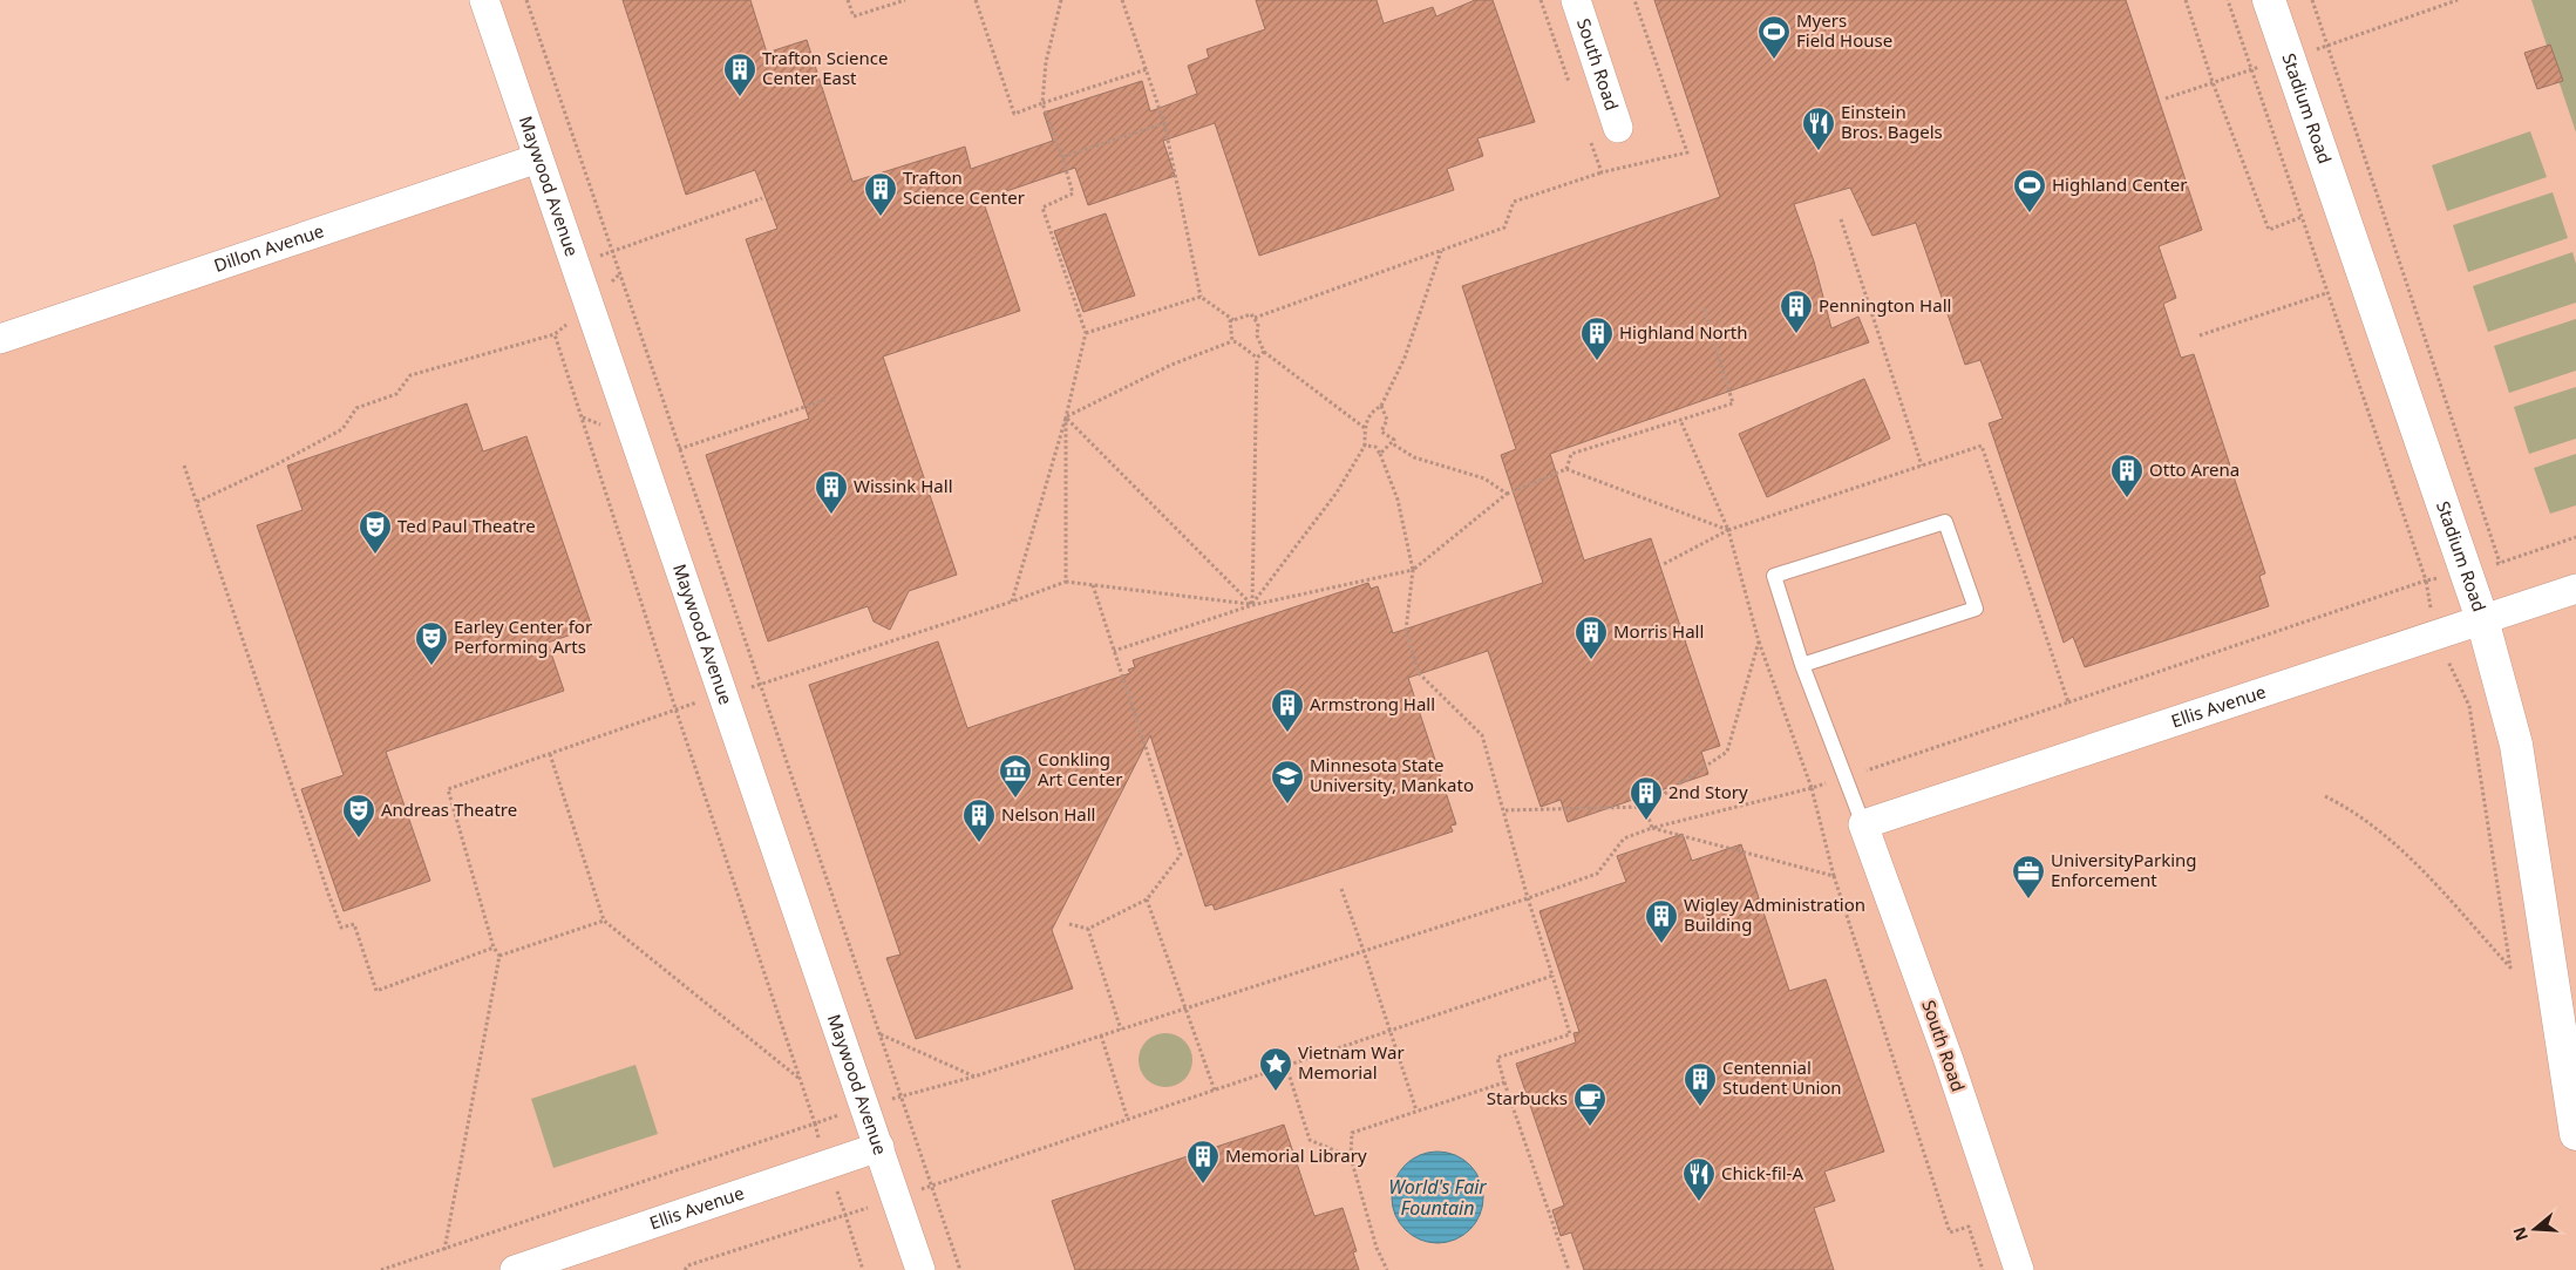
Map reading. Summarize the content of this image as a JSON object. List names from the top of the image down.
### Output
{
  "streets": {
    "street": [
      "South Road",
      "Stadium Road",
      "Maywood Avenue",
      "Dillon Avenue",
      "Ellis Avenue"
    ]
  },
  "crossings": [
    ["South Road", "Ellis Avenue"],
    ["Stadium Road", "Ellis Avenue"],
    ["Maywood Avenue", "Dillon Avenue"],
    ["Maywood Avenue", "Ellis Avenue"]
  ],
  "water": ["World's Fair Fountain"],
  "places": {
    "sports": ["Myers Field House", "Highland Center"],
    "building": [
      "Trafton Science Center East",
      "Trafton Science Center",
      "Pennington Hall",
      "Highland North",
      "Otto Arena",
      "Wissink Hall",
      "Morris Hall",
      "Armstrong Hall",
      "2nd Story",
      "Nelson Hall",
      "Wigley Administration Building",
      "Centennial Student Union",
      "Memorial Library"
    ],
    "restaurant": ["Einstein Bros. Bagels", "Chick-fil-A"],
    "theatre": ["Ted Paul Theatre", "Earley Center for Performing Arts", "Andreas Theatre"],
    "museum": ["Conkling Art Center"],
    "school or university": ["Minnesota State University, Mankato"],
    "office": ["UniversityParking Enforcement"],
    "place": ["Vietnam War Memorial"],
    "cafe": ["Starbucks"]
  },
  "north": "left"
}
